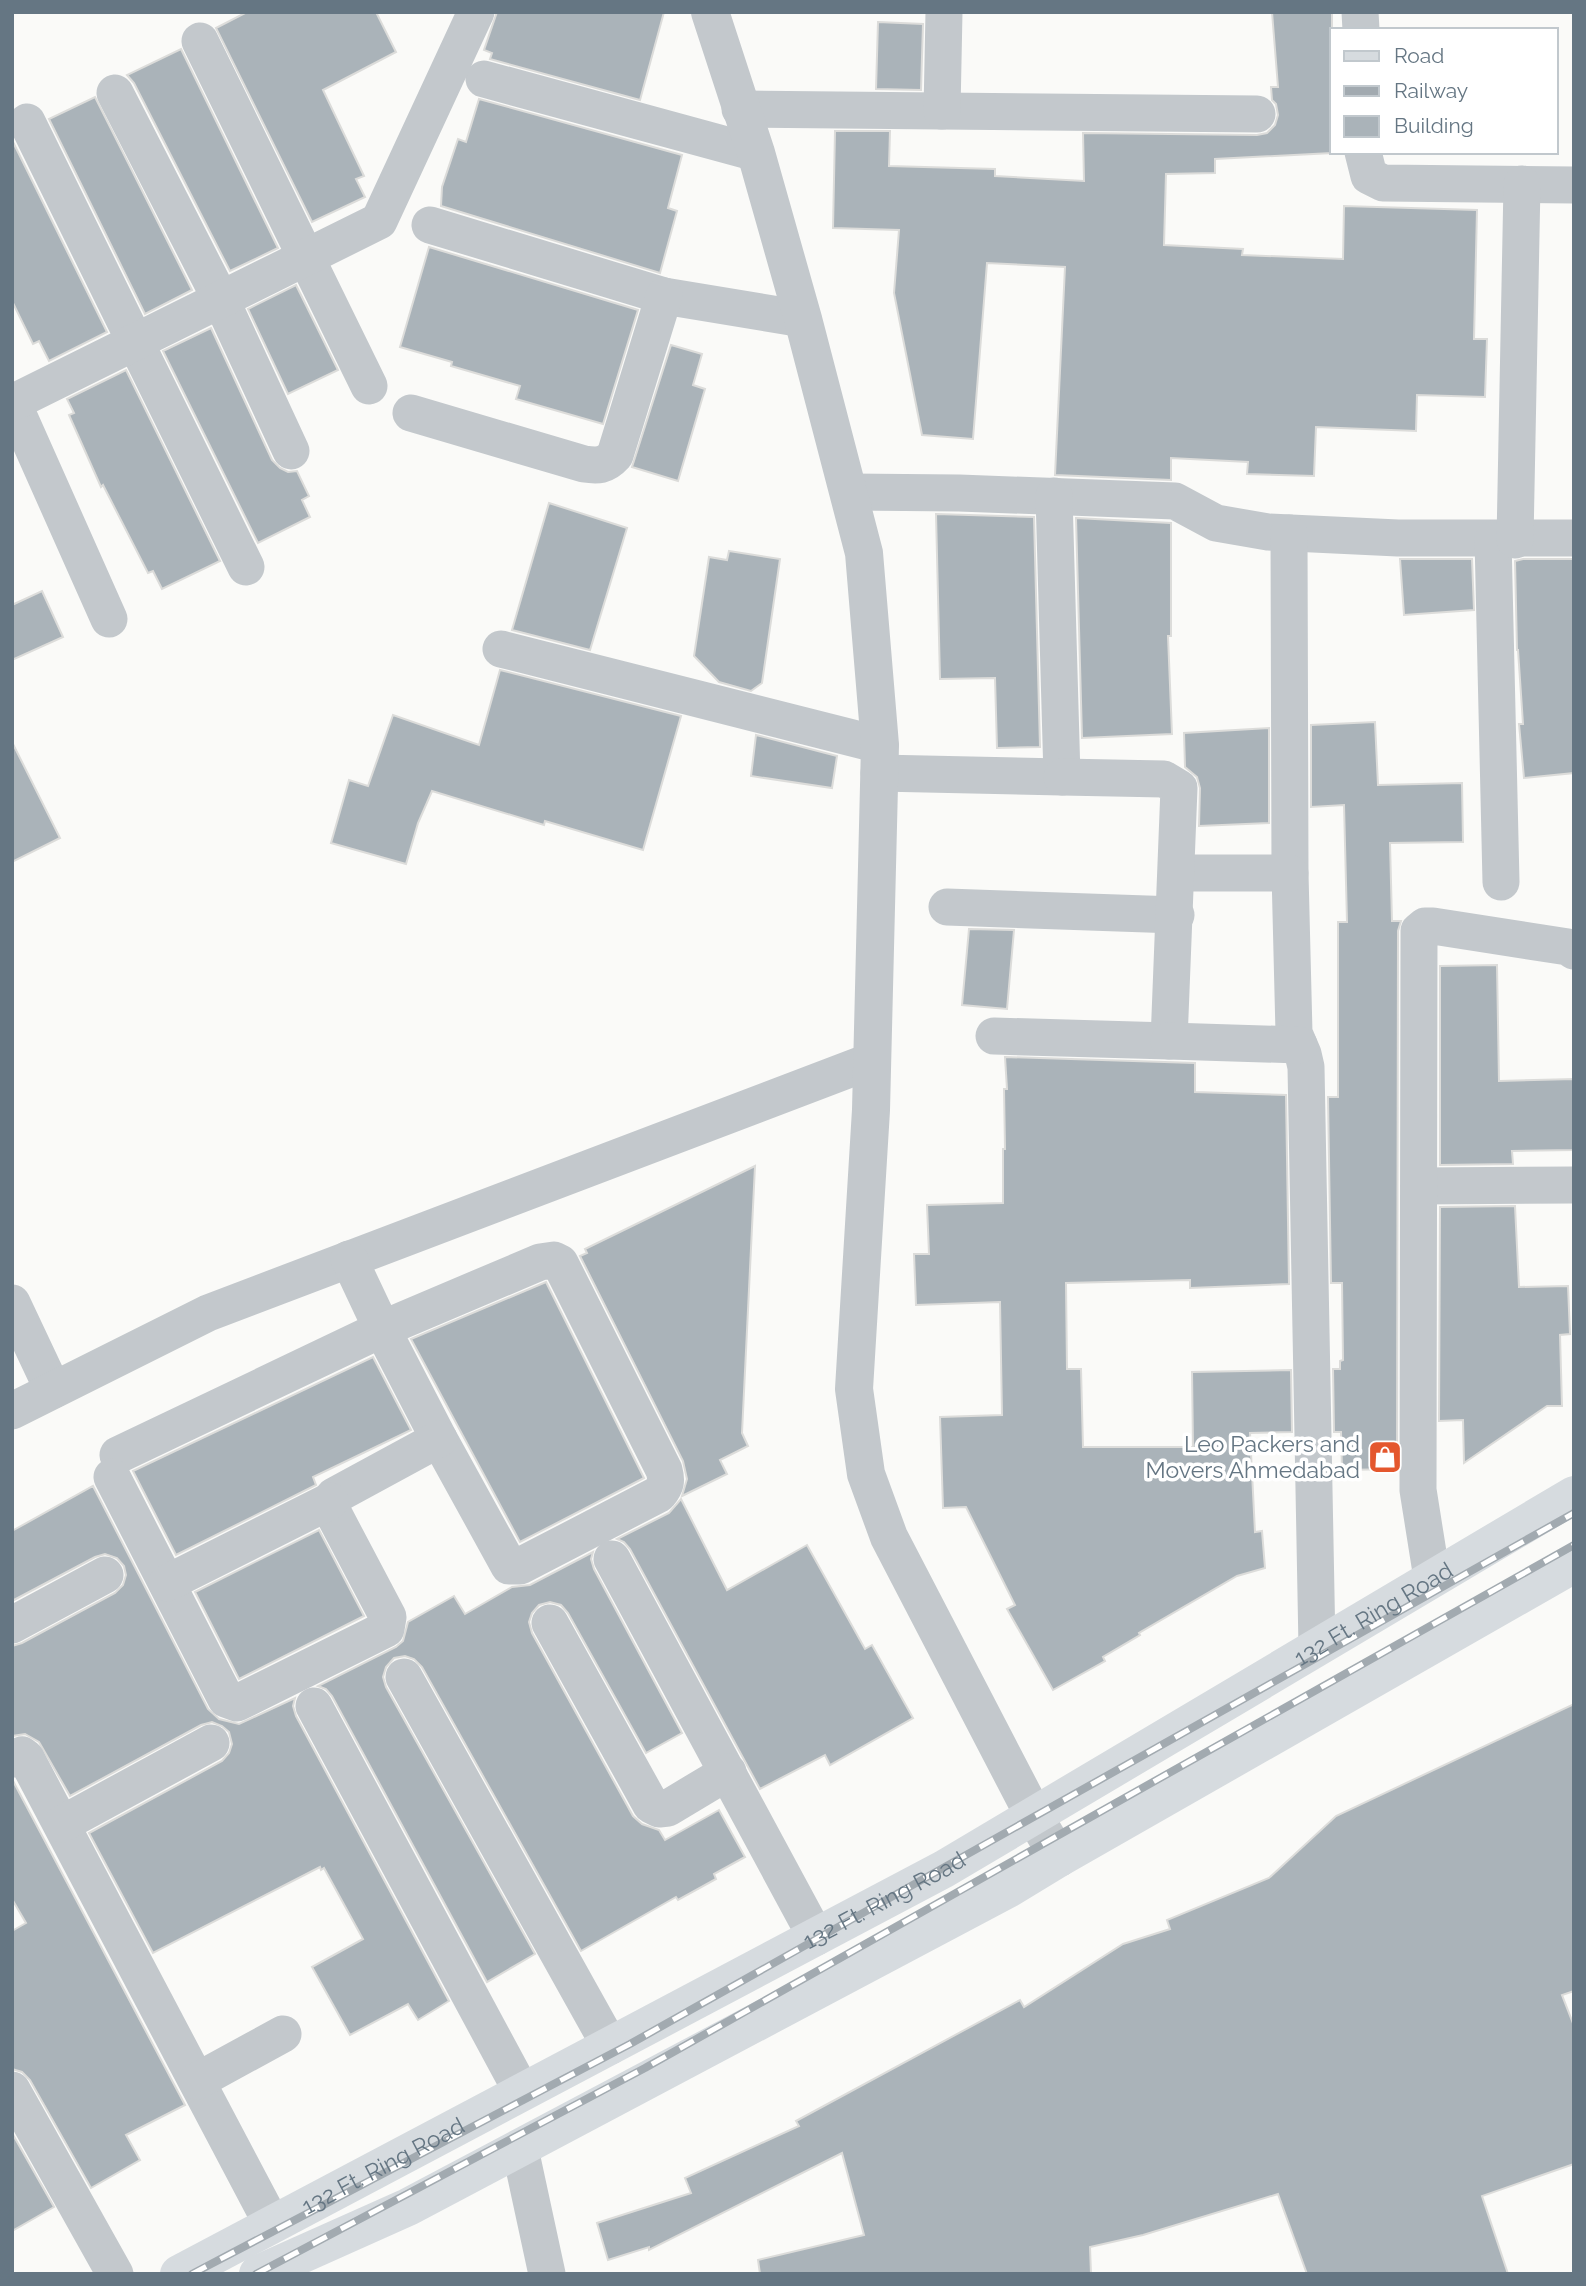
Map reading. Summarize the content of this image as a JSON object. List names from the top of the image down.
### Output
{
  "streets": {
    "main road": ["132 Ft. Ring Road"]
  },
  "places": {
    "shop": ["Leo Packers and Movers Ahmedabad"]
  },
  "legend": ["Road", "Railway", "Building"]
}
